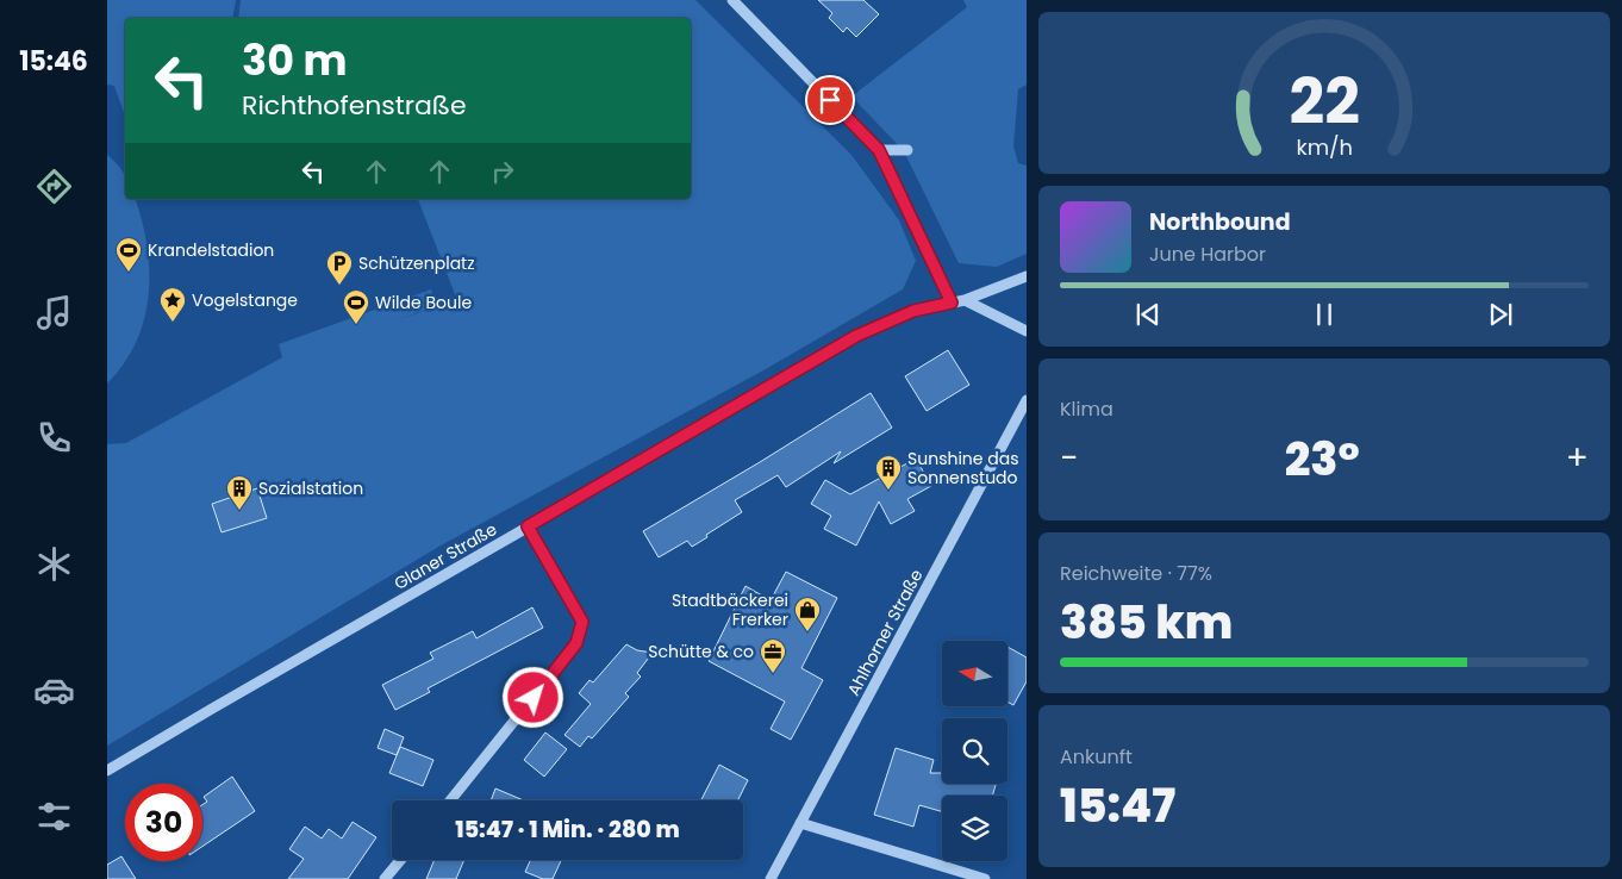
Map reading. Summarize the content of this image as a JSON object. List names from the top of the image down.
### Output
{
  "streets": {
    "street": ["Glaner Straße", "Ahlhorner Straße"]
  },
  "places": {
    "sports": ["Krandelstadion", "Wilde Boule"],
    "parking": ["Schützenplatz"],
    "place": ["Vogelstange"],
    "building": ["Sunshine das Sonnenstudo", "Sozialstation"],
    "shop": ["Stadtbäckerei Frerker"],
    "office": ["Schütte & co"]
  },
  "north": "left",
  "page": {
    "tabs": "15:46",
    "turn": ["30 m", "Richthofenstraße"],
    "song": ["Northbound", "June Harbor"],
    "tile": [
      "Klima",
      ["Reichweite · 77%", "385 km"],
      ["Ankunft", "15:47"]
    ],
    "heat": ["−", "23°", "+"],
    "limit": "30",
    "trip": "15:47 · 1 Min. · 280 m",
    "gauge": ["22", "km/h"]
  }
}
